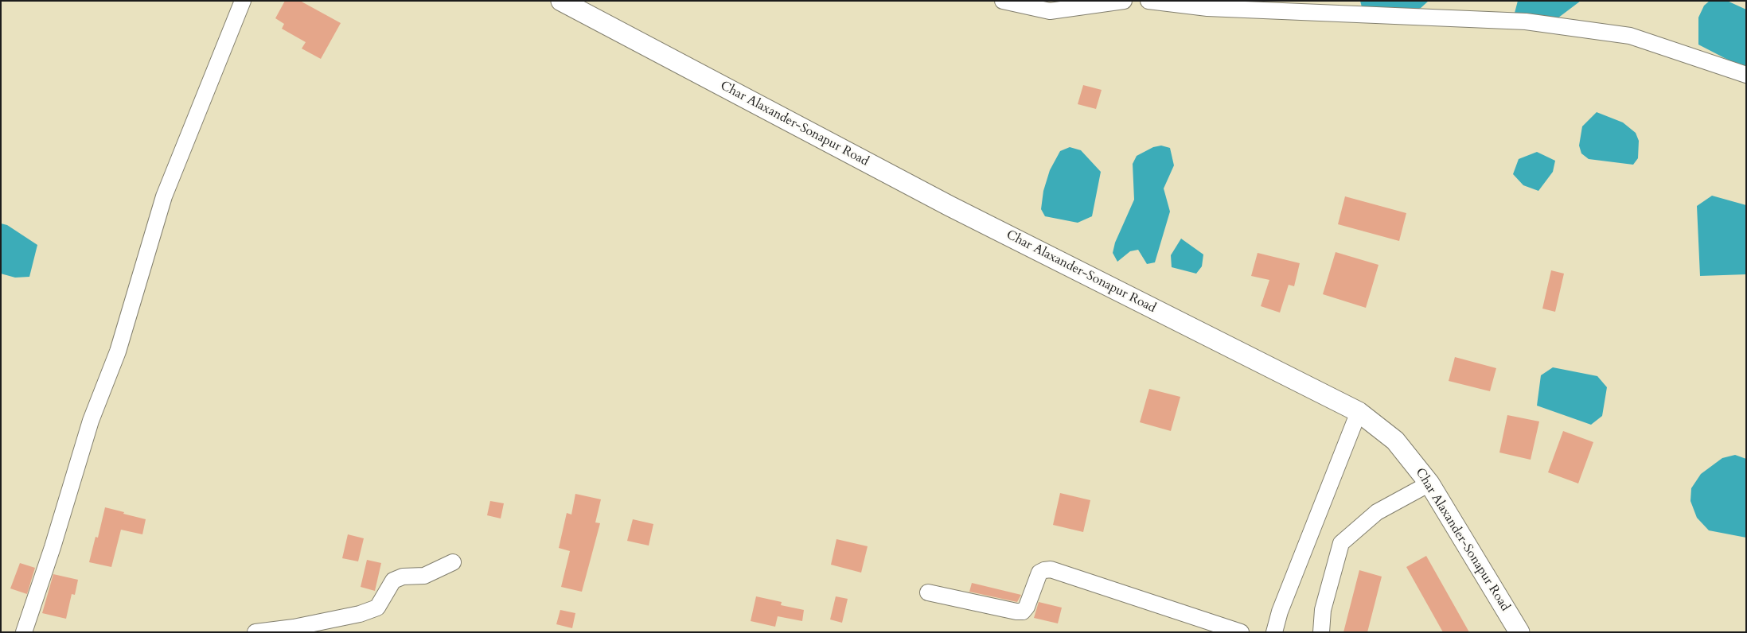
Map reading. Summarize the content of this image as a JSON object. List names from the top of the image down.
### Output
{
  "streets": {
    "main road": ["Char Alaxander-Sonapur Road"]
  }
}
